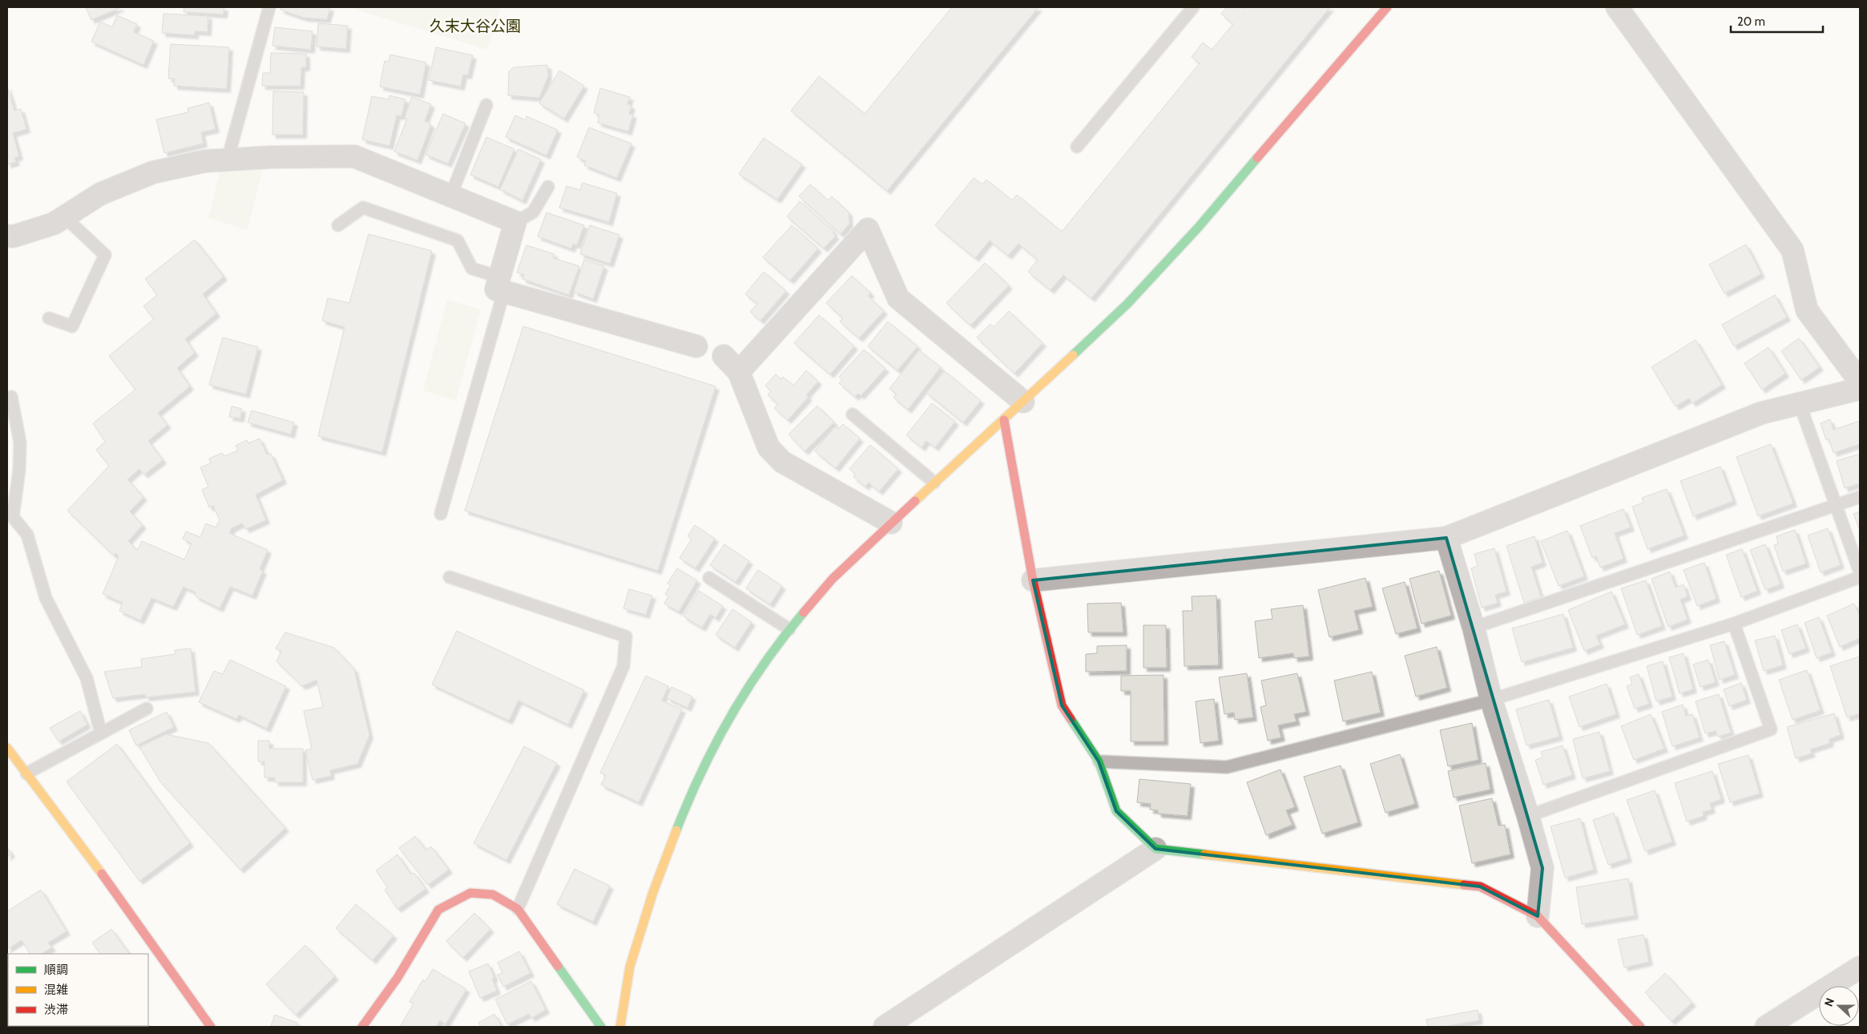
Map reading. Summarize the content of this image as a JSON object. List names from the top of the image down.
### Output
{
  "parks": ["久末大谷公園"],
  "legend": ["順調", "混雑", "渋滞"],
  "scale_bar": "20 m",
  "north": "left"
}
